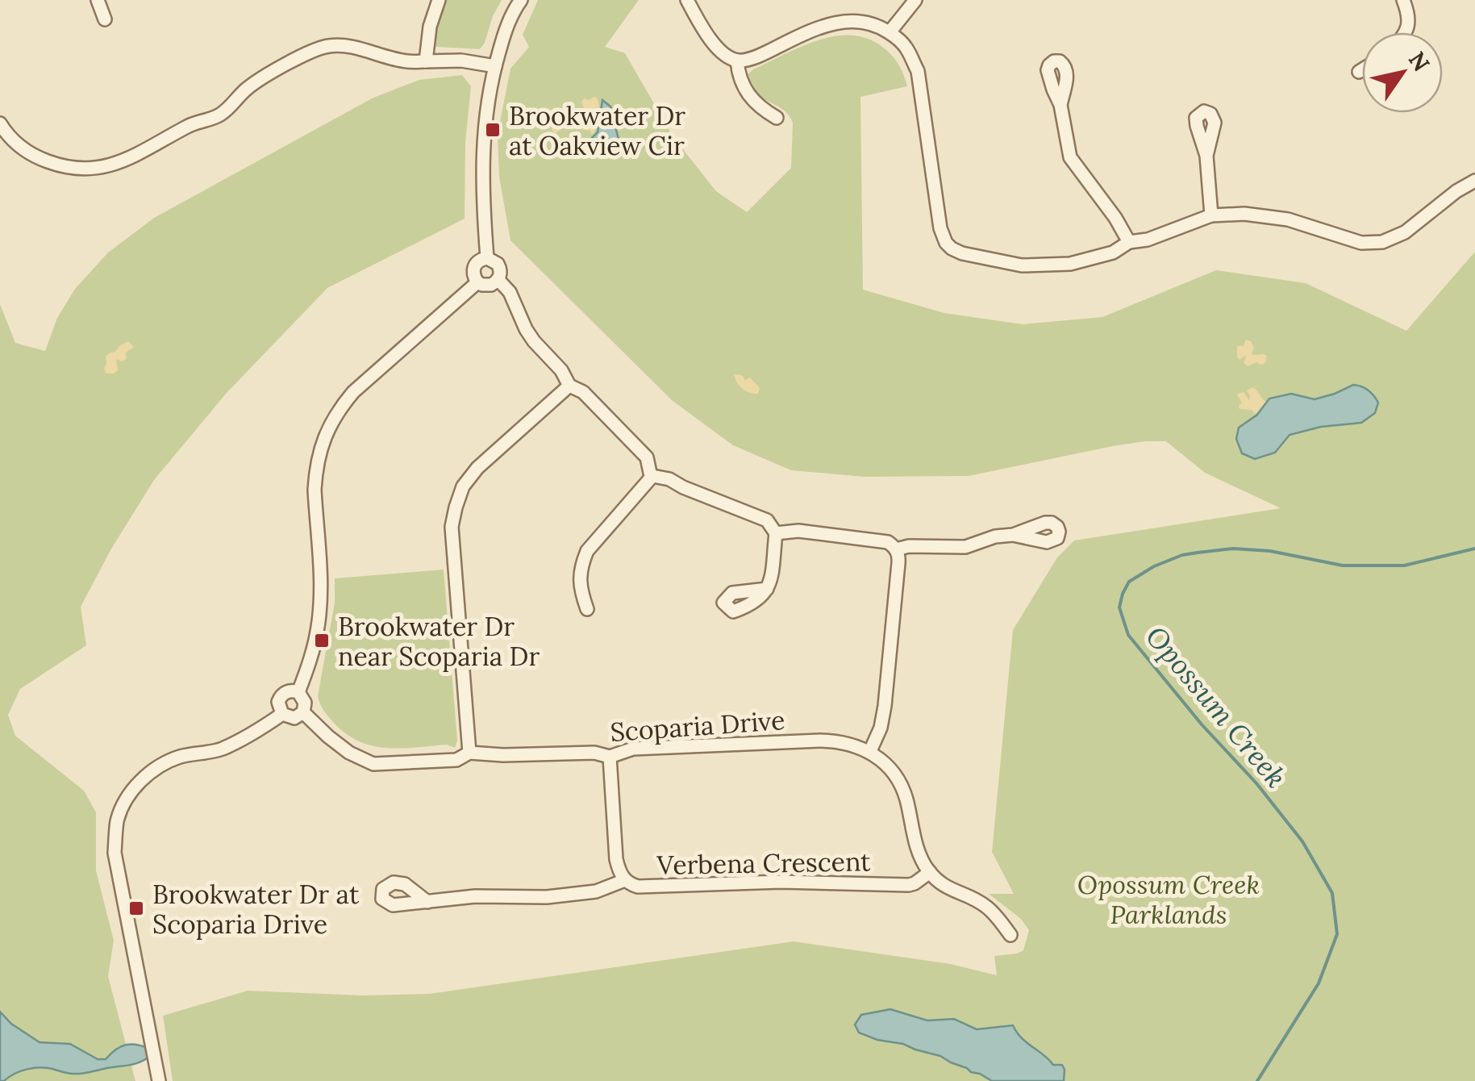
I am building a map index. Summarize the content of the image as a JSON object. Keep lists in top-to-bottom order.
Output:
{
  "streets": {
    "street": ["Scoparia Drive", "Verbena Crescent"]
  },
  "crossings": [
    ["Scoparia Drive", "Verbena Crescent"]
  ],
  "water": ["Opossum Creek"],
  "parks": ["Opossum Creek Parklands"],
  "places": {
    "transit": ["Brookwater Dr at Oakview Cir", "Brookwater Dr near Scoparia Dr", "Brookwater Dr at Scoparia Drive"]
  },
  "north": "top right"
}
